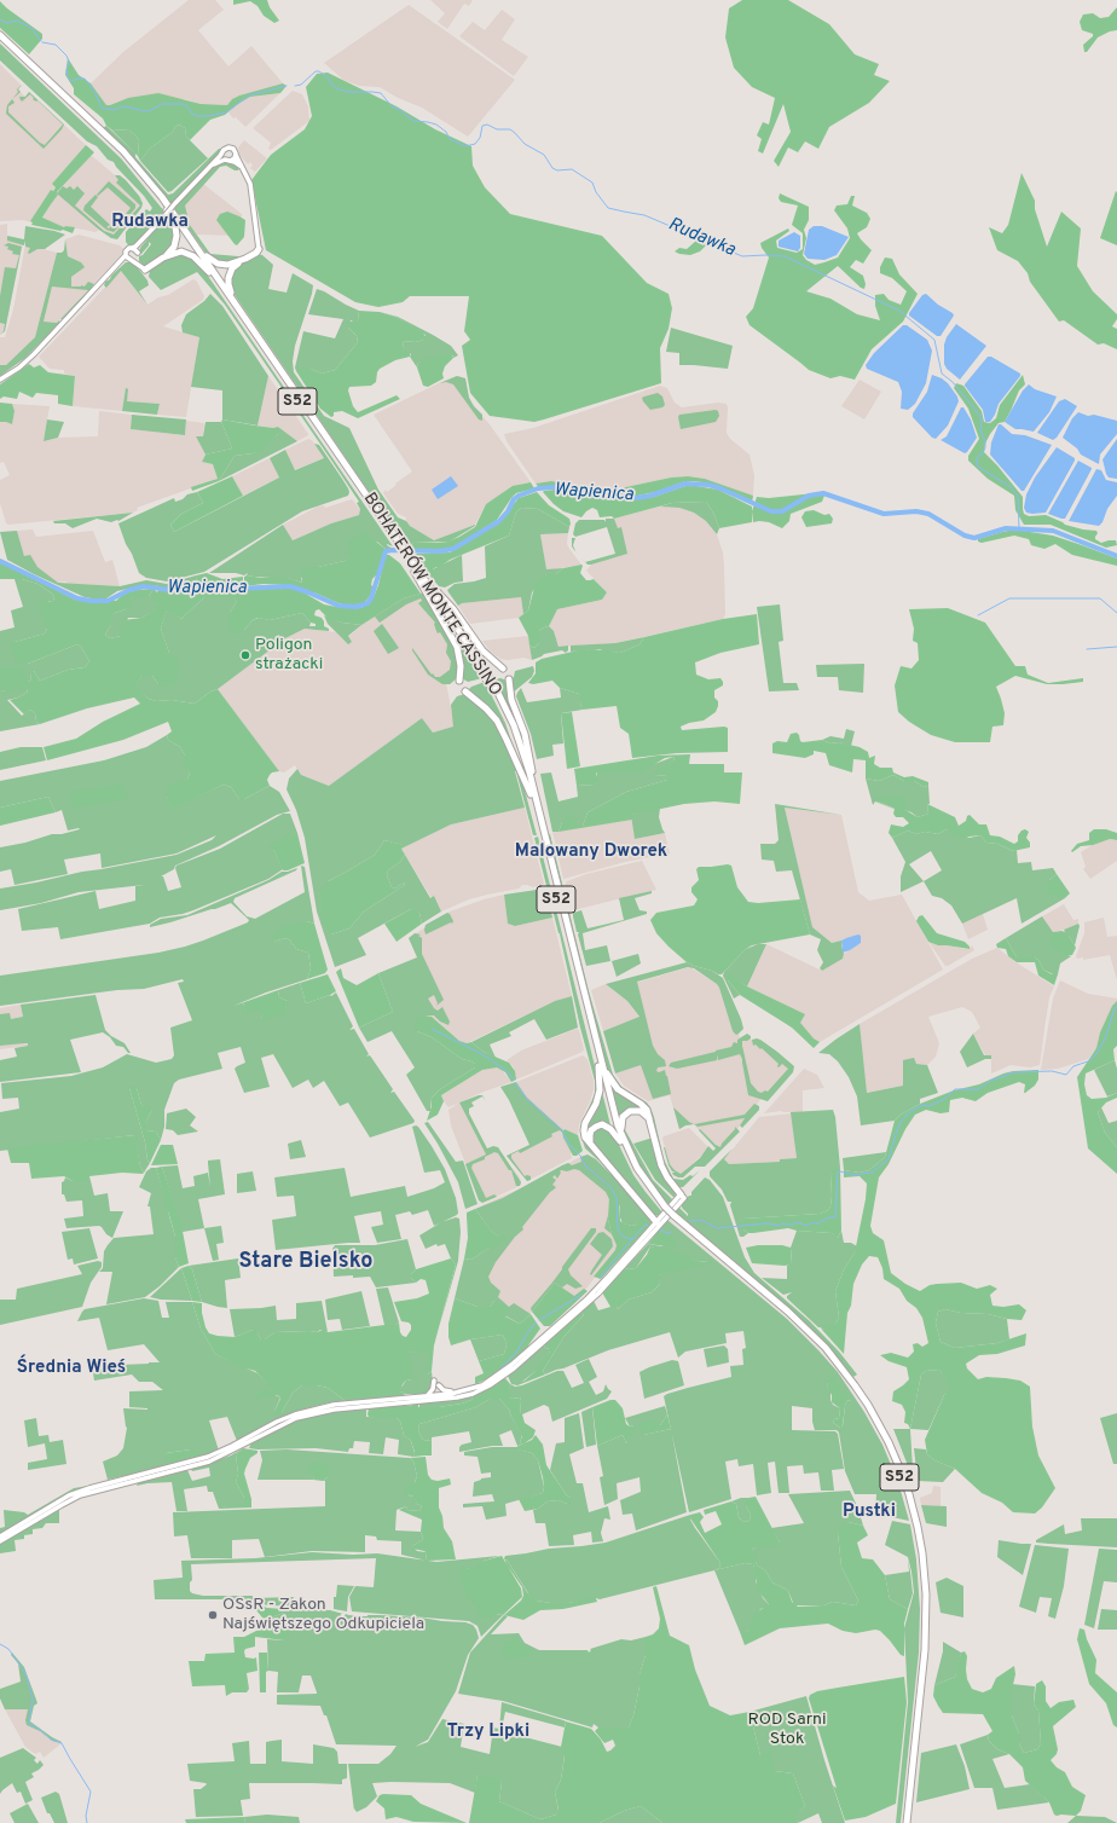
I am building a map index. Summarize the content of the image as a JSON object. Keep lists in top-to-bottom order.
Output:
{
  "streets": {
    "highway": ["S52", "BOHATERÓW MONTE CASSINO"]
  },
  "districts": [
    "Rudawka",
    "Malowany Dworek",
    "Stare Bielsko",
    "Średnia Wieś",
    "Pustki",
    "Trzy Lipki"
  ],
  "water": ["Rudawka", "Wapienica"],
  "parks": ["ROD Sarni Stok"],
  "places": ["Poligon strażacki", "OSsR - Zakon Najświętszego Odkupiciela"]
}
